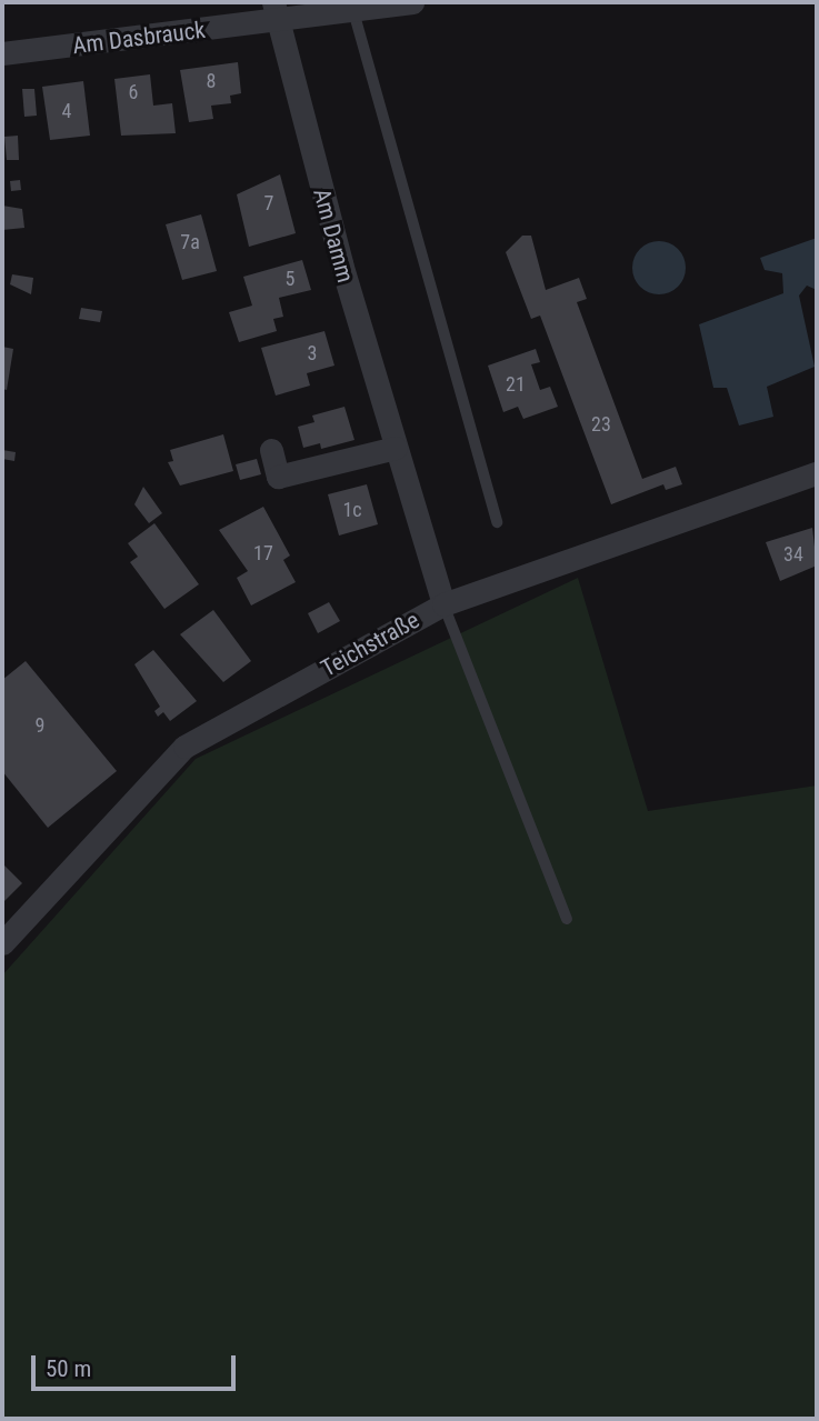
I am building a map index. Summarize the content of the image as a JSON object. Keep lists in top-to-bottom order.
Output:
{
  "streets": {
    "street": ["Am Dasbrauck", "Am Damm", "Teichstraße"]
  },
  "crossings": [
    ["Am Dasbrauck", "Am Damm"],
    ["Am Damm", "Teichstraße"]
  ],
  "house_numbers": [
    "8",
    "6",
    "4",
    "7",
    "7a",
    "5",
    "3",
    "21",
    "23",
    "1c",
    "17",
    "34",
    "9"
  ],
  "scale_bar": "50 m"
}
